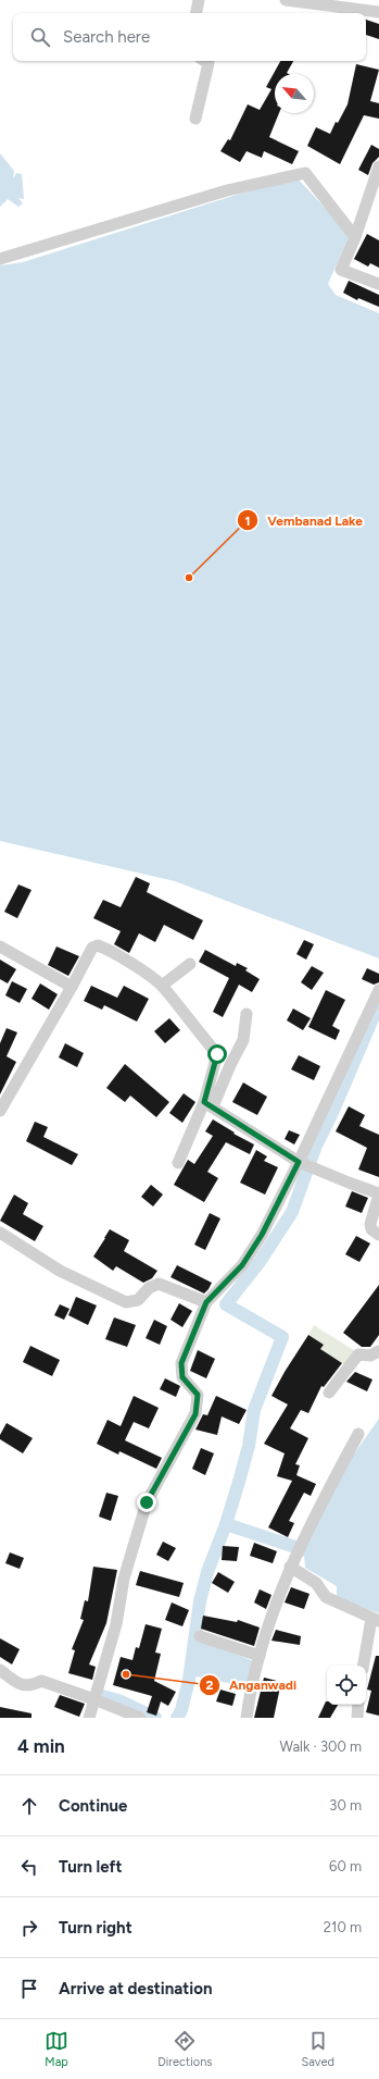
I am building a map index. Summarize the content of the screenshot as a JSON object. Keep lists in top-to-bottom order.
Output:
{
  "places": ["Vembanad Lake", "Anganwadi"],
  "north": "top left",
  "page": {
    "search": "Search here",
    "heading": ["4 min", "Walk · 300 m"],
    "list": [
      ["Continue", "30 m"],
      ["Turn left", "60 m"],
      ["Turn right", "210 m"],
      "Arrive at destination"
    ],
    "nav": ["Map", "Directions", "Saved"]
  }
}
